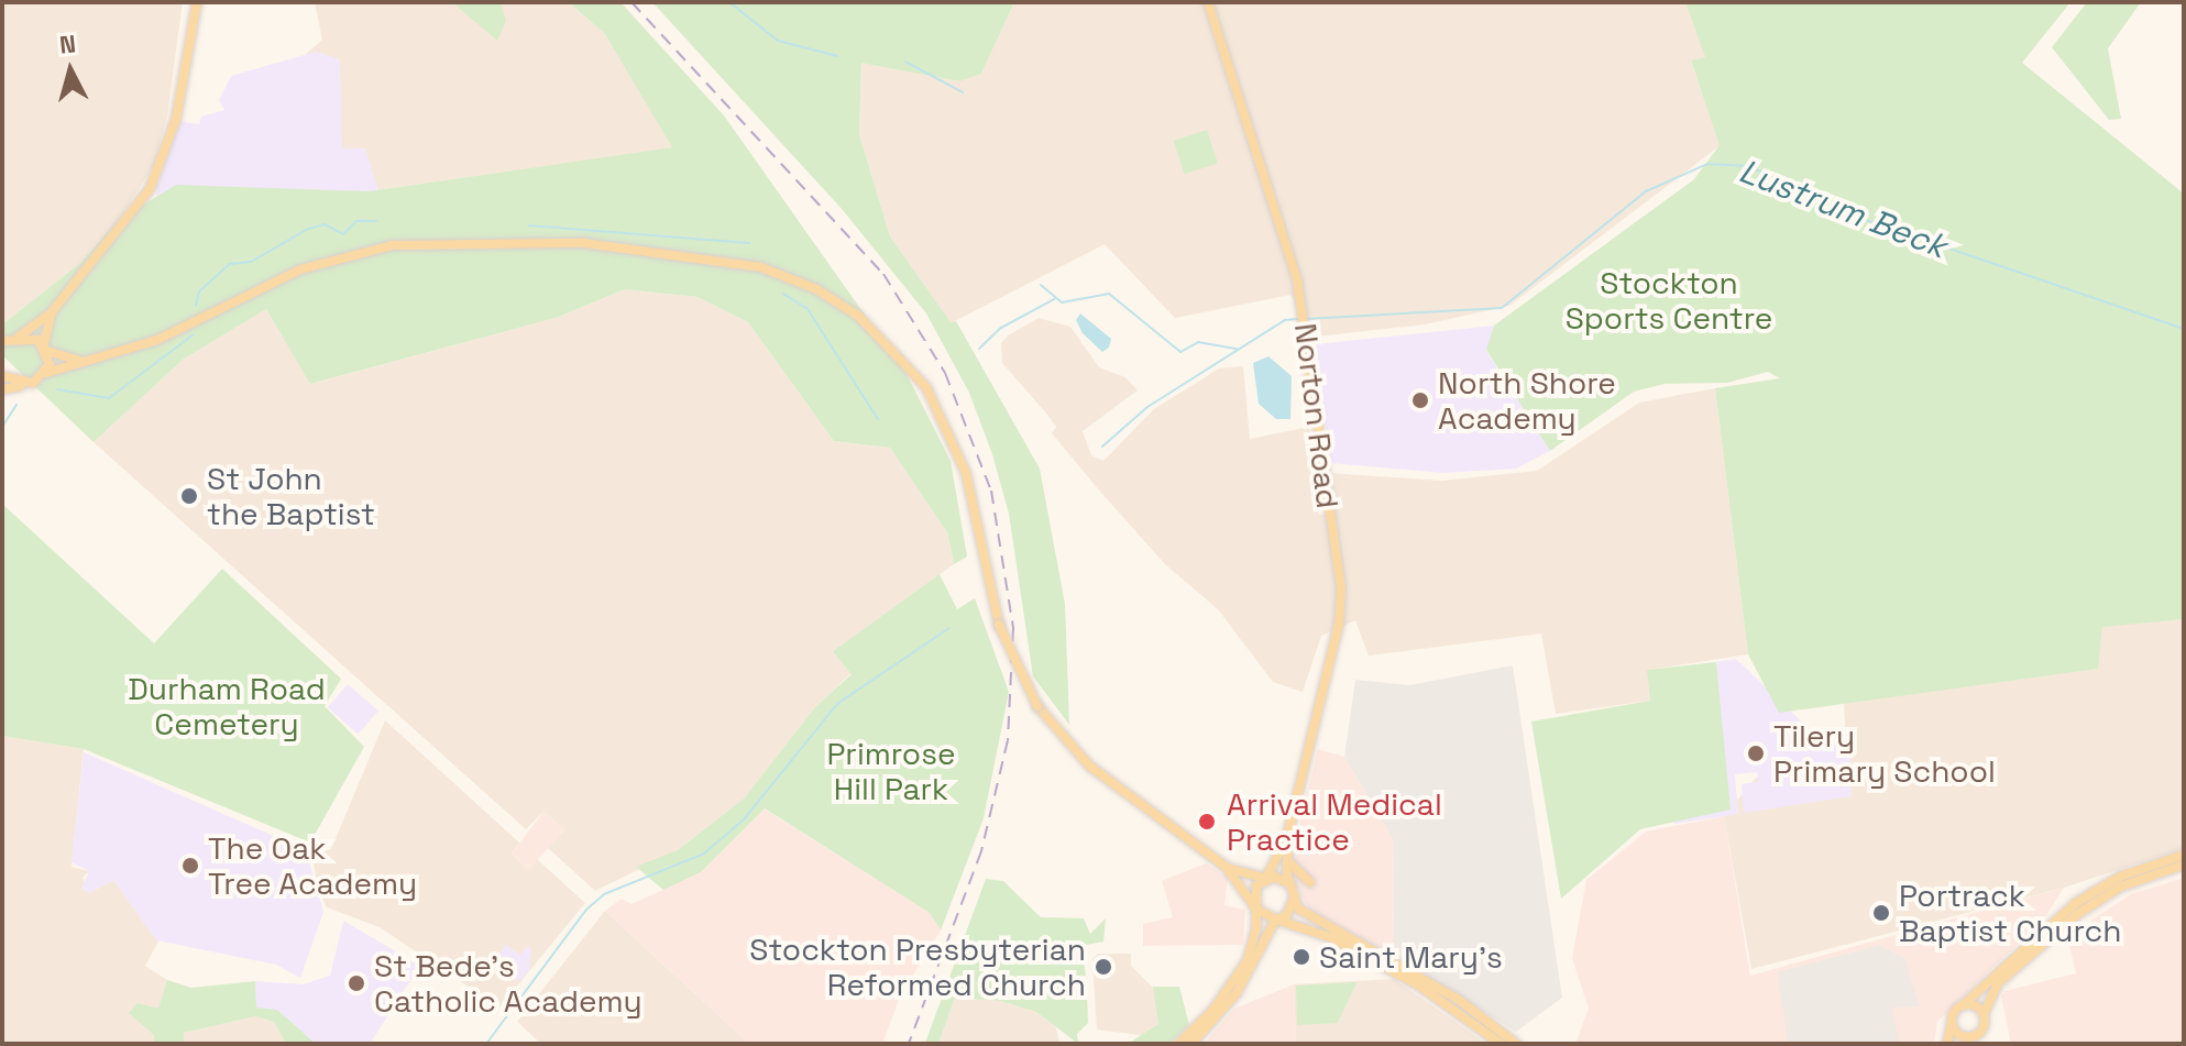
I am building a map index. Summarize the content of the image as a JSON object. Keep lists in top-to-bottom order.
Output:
{
  "streets": {
    "main road": ["Norton Road"]
  },
  "water": ["Lustrum Beck"],
  "parks": ["Stockton Sports Centre", "Durham Road Cemetery", "Primrose Hill Park"],
  "places": [
    "North Shore Academy",
    "St John the Baptist",
    "Tilery Primary School",
    "Arrival Medical Practice",
    "The Oak Tree Academy",
    "Portrack Baptist Church",
    "Saint Mary's",
    "Stockton Presbyterian Reformed Church",
    "St Bede's Catholic Academy"
  ],
  "north": "top"
}
